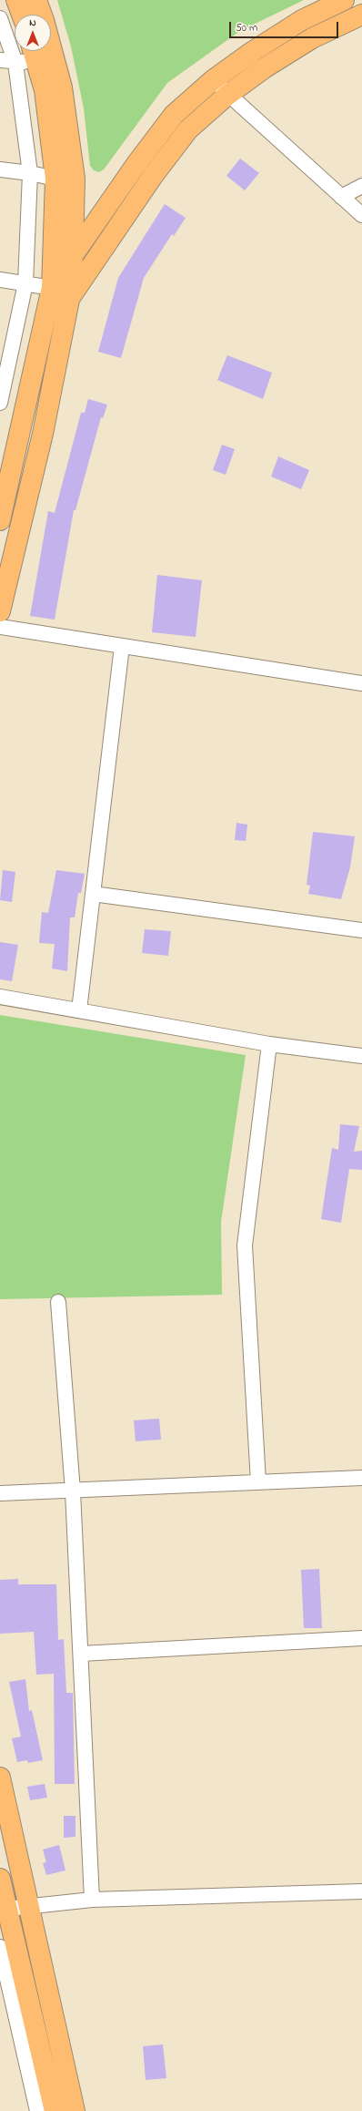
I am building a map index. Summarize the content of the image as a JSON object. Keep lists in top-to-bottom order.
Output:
{
  "scale_bar": "50 m",
  "north": "top"
}
